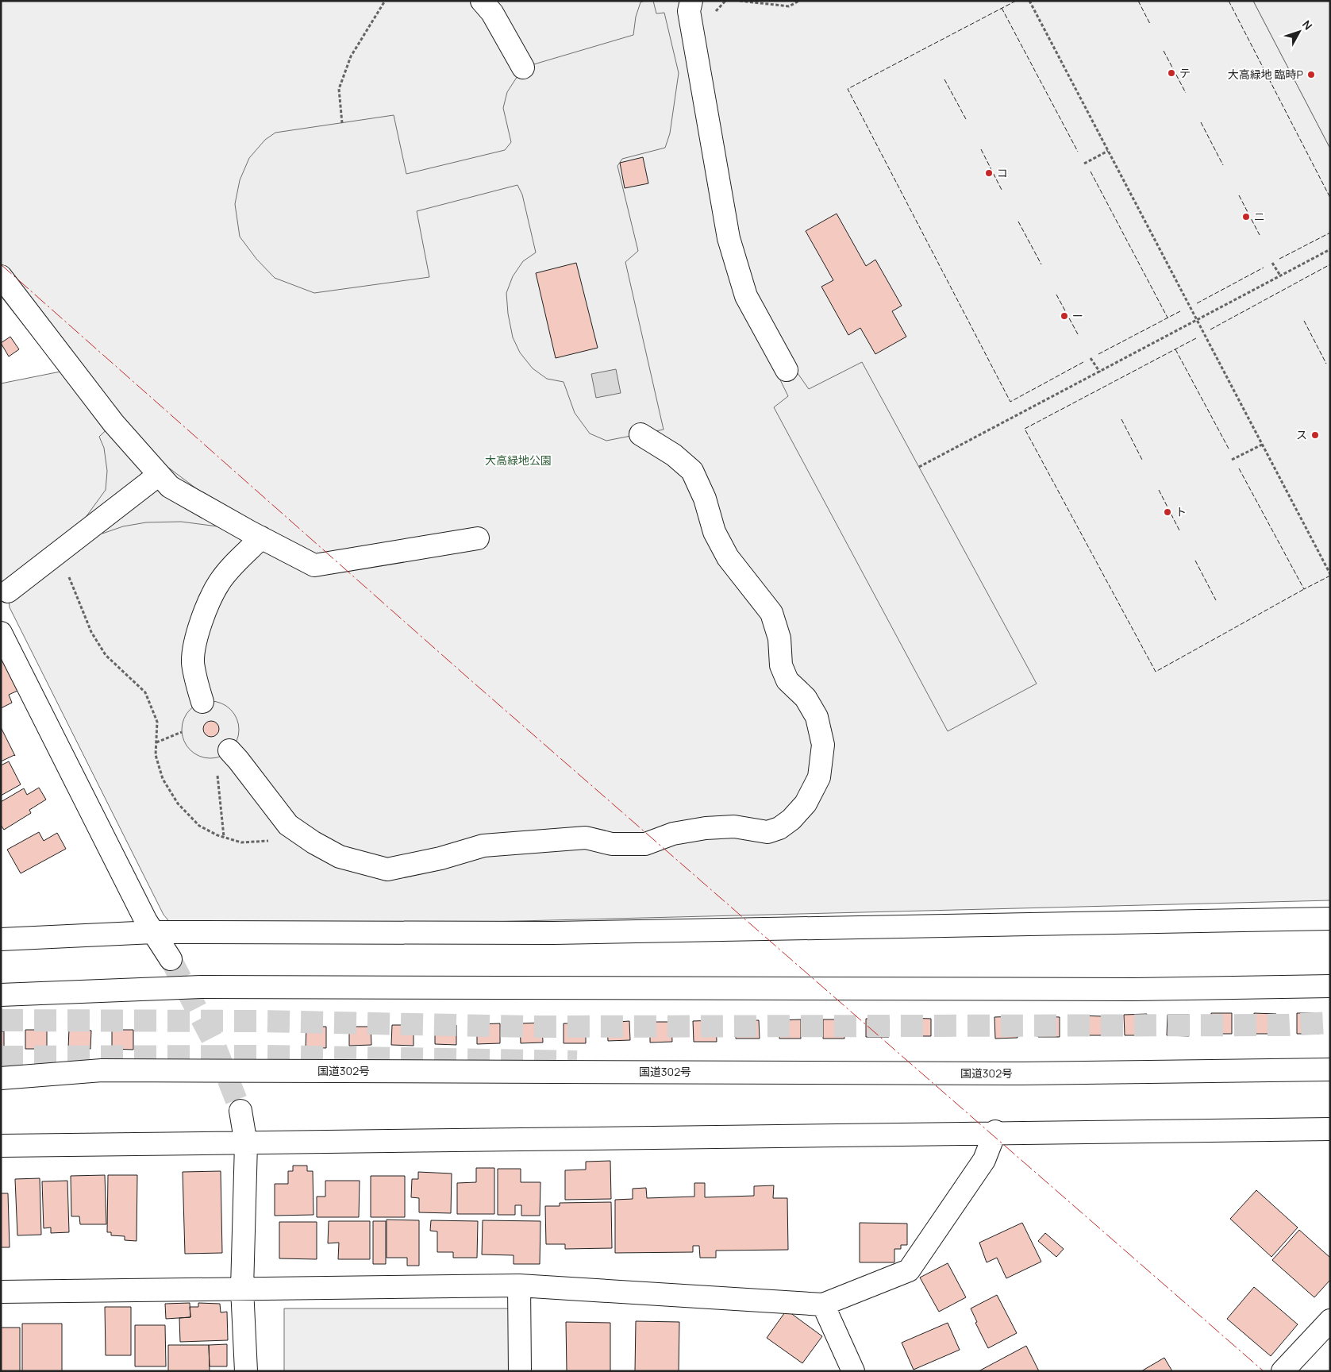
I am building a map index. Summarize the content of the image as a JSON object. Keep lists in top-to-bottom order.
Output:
{
  "streets": {
    "main road": ["国道302号"]
  },
  "parks": ["大高緑地公園"],
  "places": [
    "テ",
    "大高緑地 臨時P",
    "コ",
    "ニ",
    "ー",
    "ス",
    "ト"
  ],
  "north": "top right"
}
